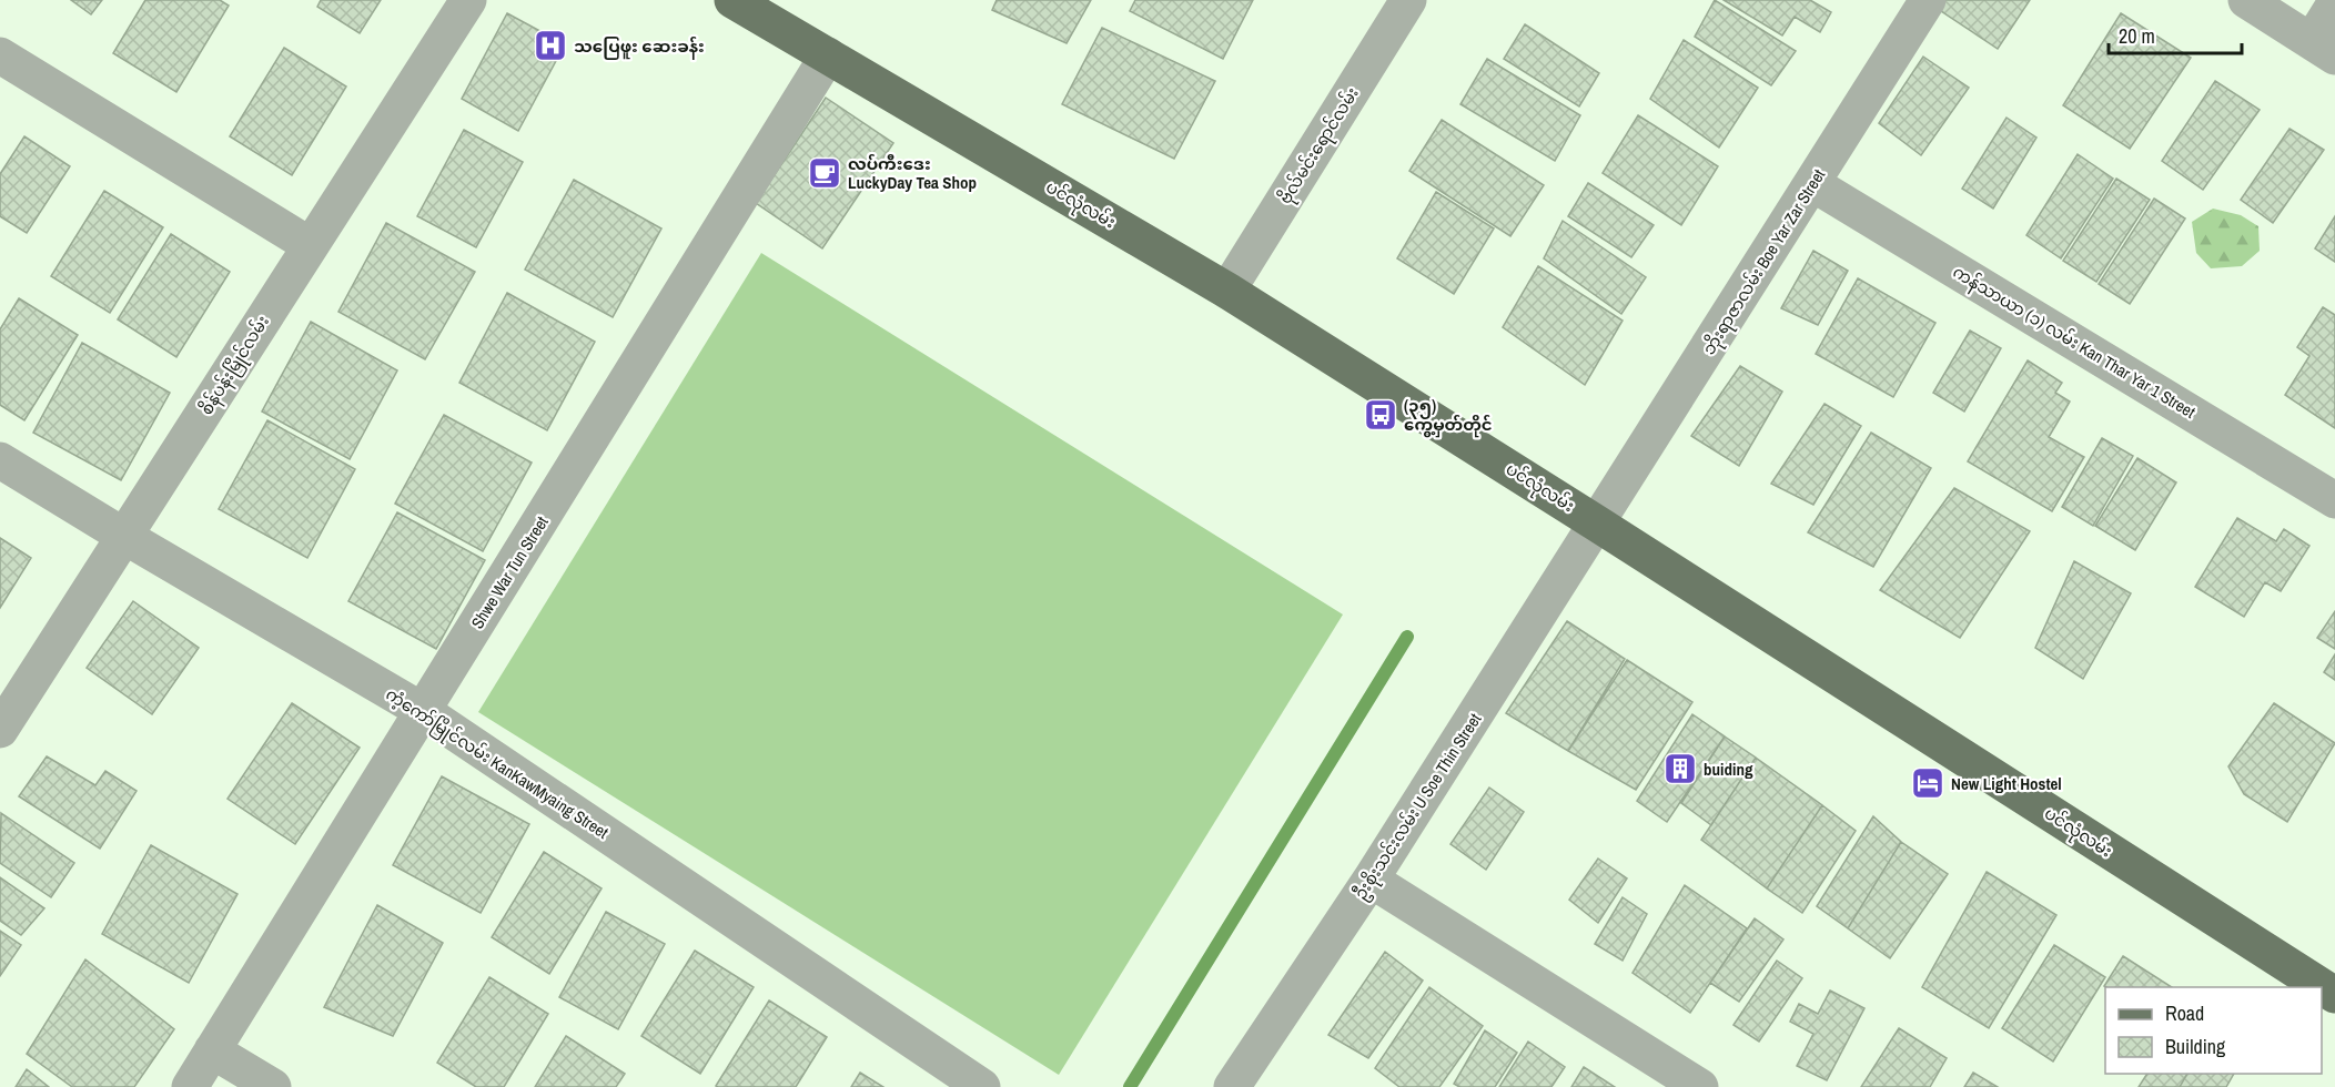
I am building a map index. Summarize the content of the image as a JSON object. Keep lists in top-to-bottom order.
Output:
{
  "streets": {
    "main road": ["ပင်လုံလမ်း"],
    "street": [
      "ဗိုလ်မင်းရောင်လမ်း",
      "ဘိုးရာဇာလမ်း Boe Yar Zar Street",
      "ကန်သာယာ (၁) လမ်း Kan Thar Yar 1 Street",
      "စိန်ပန်းမြိုင်လမ်း",
      "Shwe War Tun Street",
      "ကံ့ကော်မြိုင်လမ်း KanKawMyaing Street",
      "ဦးစိုးသင်းလမ်း U Soe Thin Street"
    ]
  },
  "crossings": [
    ["ဗိုလ်မင်းရောင်လမ်း", "ပင်လုံလမ်း"],
    ["ပင်လုံလမ်း", "ဘိုးရာဇာလမ်း Boe Yar Zar Street"],
    ["ပင်လုံလမ်း", "Shwe War Tun Street"],
    ["ပင်လုံလမ်း", "ဦးစိုးသင်းလမ်း U Soe Thin Street"],
    ["ဘိုးရာဇာလမ်း Boe Yar Zar Street", "ကန်သာယာ (၁) လမ်း Kan Thar Yar 1 Street"],
    ["ဘိုးရာဇာလမ်း Boe Yar Zar Street", "ဦးစိုးသင်းလမ်း U Soe Thin Street"],
    ["စိန်ပန်းမြိုင်လမ်း", "ကံ့ကော်မြိုင်လမ်း KanKawMyaing Street"],
    ["Shwe War Tun Street", "ကံ့ကော်မြိုင်လမ်း KanKawMyaing Street"]
  ],
  "places": {
    "hospital": ["သပြေဖူး ဆေးခန်း"],
    "cafe": ["လပ်ကီးဒေး LuckyDay Tea Shop"],
    "bus stop": ["(၃၅) ကွေ့မှတ်တိုင်"],
    "building": ["buiding"],
    "hotel": ["New Light Hostel"]
  },
  "legend": ["Road", "Building"],
  "scale_bar": "20 m"
}
